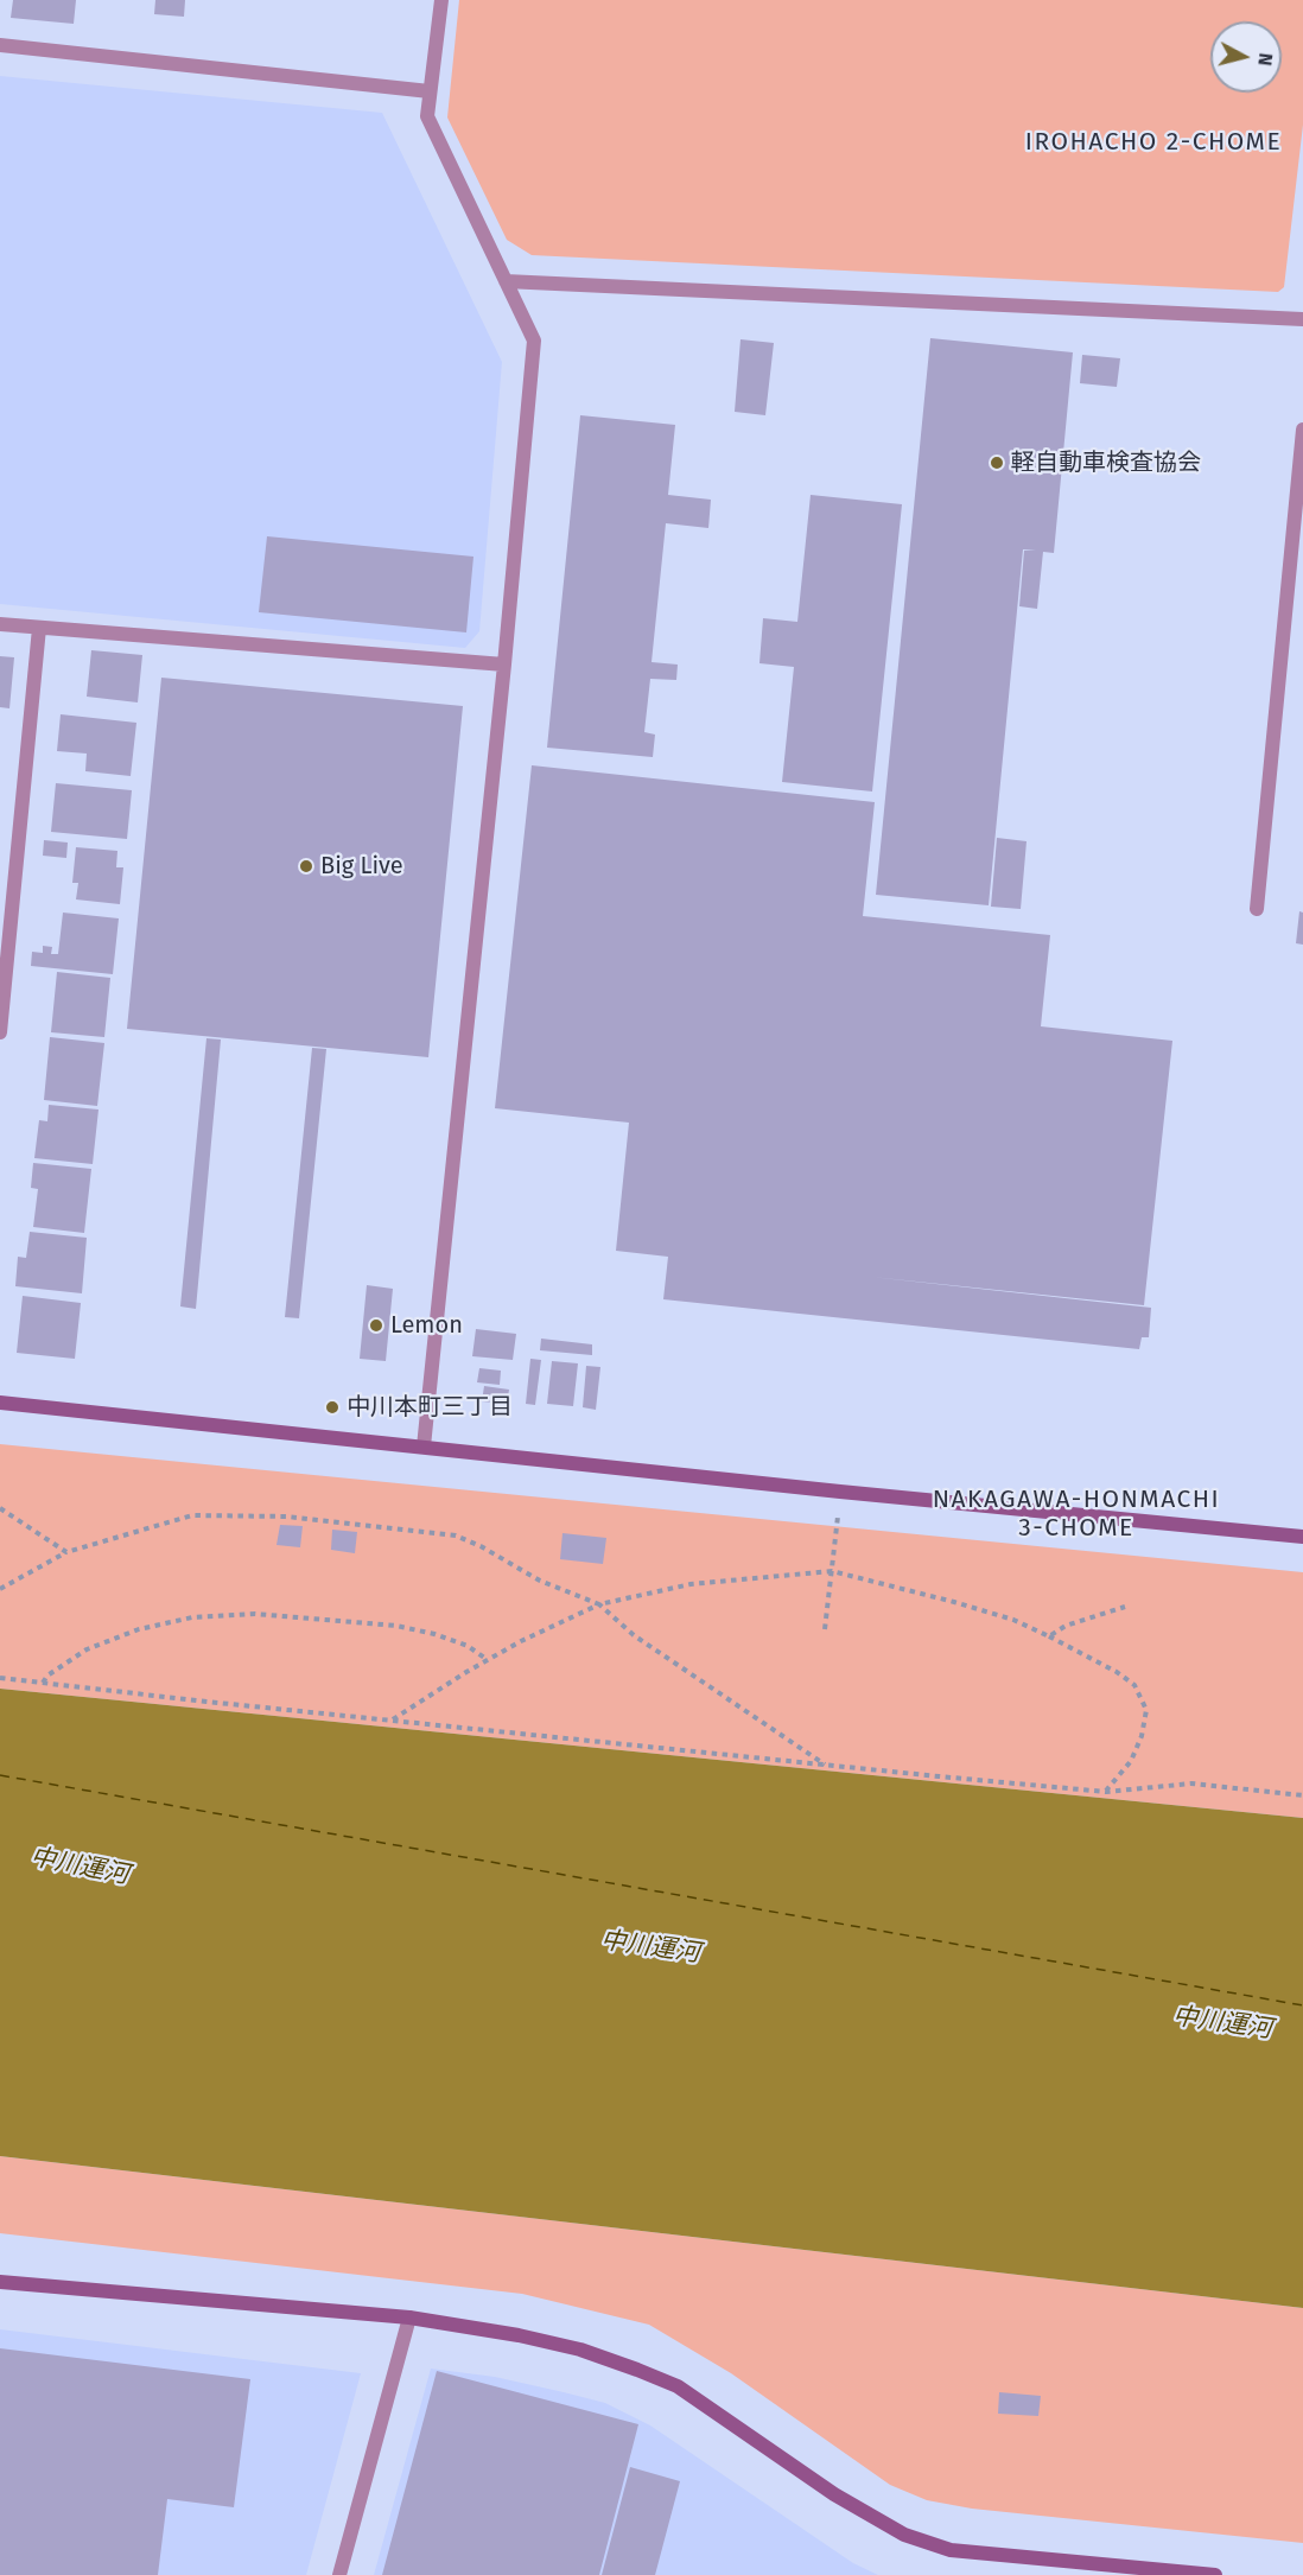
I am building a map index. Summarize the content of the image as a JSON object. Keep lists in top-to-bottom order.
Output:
{
  "districts": ["IROHACHO 2-CHOME", "NAKAGAWA-HONMACHI 3-CHOME"],
  "water": ["中川運河"],
  "places": [
    "軽自動車検査協会",
    "Big Live",
    "Lemon",
    "中川本町三丁目"
  ],
  "north": "right"
}
